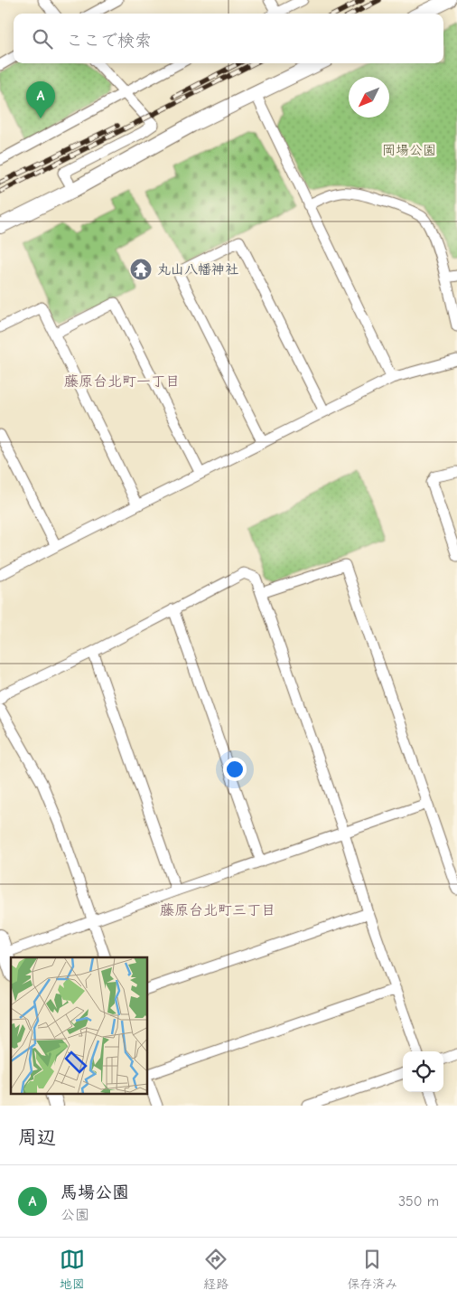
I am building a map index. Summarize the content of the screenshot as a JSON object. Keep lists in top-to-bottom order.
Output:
{
  "districts": ["藤原台北町一丁目", "藤原台北町三丁目"],
  "parks": ["岡場公園"],
  "places": {
    "temple": ["丸山八幡神社"]
  },
  "north": "bottom left",
  "page": {
    "search": "ここで検索",
    "pins": "A",
    "heading": "周辺",
    "list": [
      {
        "mark": "A",
        "name": "馬場公園",
        "note": "公園",
        "value": "350 m"
      }
    ],
    "nav": ["地図", "経路", "保存済み"]
  }
}
